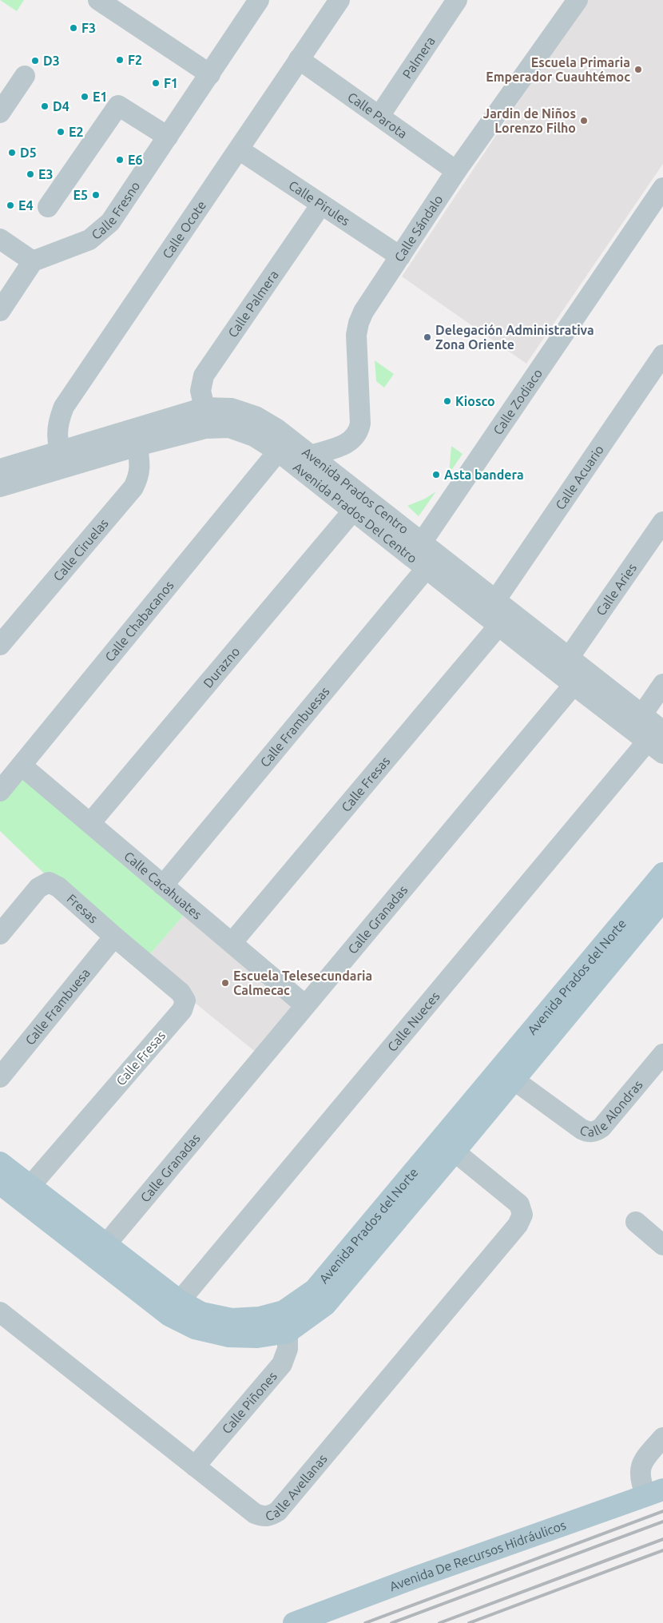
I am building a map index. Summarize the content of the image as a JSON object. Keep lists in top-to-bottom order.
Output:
{
  "streets": {
    "main road": ["Avenida Prados del Norte", "Avenida De Recursos Hidráulicos"],
    "street": [
      "Palmera",
      "Calle Parota",
      "Calle Pirules",
      "Calle Fresno",
      "Calle Sándalo",
      "Calle Ocote",
      "Calle Palmera",
      "Calle Zodiaco",
      "Calle Acuario",
      "Avenida Prados Centro",
      "Avenida Prados Del Centro",
      "Calle Ciruelas",
      "Calle Aries",
      "Calle Chabacanos",
      "Durazno",
      "Calle Frambuesas",
      "Calle Fresas",
      "Calle Cacahuates",
      "Fresas",
      "Calle Granadas",
      "Calle Frambuesa",
      "Calle Nueces",
      "Calle Alondras",
      "Calle Piñones",
      "Calle Avellanas"
    ]
  },
  "crossings": [
    ["Palmera", "Calle Parota"],
    ["Calle Parota", "Calle Sándalo"],
    ["Calle Parota", "Calle Ocote"],
    ["Calle Pirules", "Calle Sándalo"],
    ["Calle Pirules", "Calle Ocote"],
    ["Calle Pirules", "Calle Palmera"],
    ["Calle Sándalo", "Avenida Prados Centro"],
    ["Calle Ocote", "Avenida Prados Centro"],
    ["Calle Ocote", "Avenida Prados Del Centro"],
    ["Calle Palmera", "Avenida Prados Centro"],
    ["Calle Zodiaco", "Avenida Prados Centro"],
    ["Calle Zodiaco", "Avenida Prados Del Centro"],
    ["Calle Zodiaco", "Calle Frambuesas"],
    ["Calle Acuario", "Avenida Prados Centro"],
    ["Avenida Prados Centro", "Avenida Prados Del Centro"],
    ["Avenida Prados Centro", "Calle Aries"],
    ["Avenida Prados Centro", "Calle Frambuesas"],
    ["Avenida Prados Centro", "Calle Nueces"],
    ["Avenida Prados Del Centro", "Calle Ciruelas"],
    ["Avenida Prados Del Centro", "Calle Chabacanos"],
    ["Avenida Prados Del Centro", "Durazno"],
    ["Avenida Prados Del Centro", "Calle Frambuesas"],
    ["Avenida Prados Del Centro", "Calle Fresas"],
    ["Avenida Prados Del Centro", "Calle Granadas"],
    ["Avenida Prados Del Centro", "Calle Nueces"],
    ["Calle Chabacanos", "Calle Cacahuates"],
    ["Durazno", "Calle Cacahuates"],
    ["Calle Frambuesas", "Calle Cacahuates"],
    ["Calle Fresas", "Calle Cacahuates"],
    ["Calle Fresas", "Fresas"],
    ["Calle Fresas", "Avenida Prados del Norte"],
    ["Calle Fresas", "Calle Frambuesa"],
    ["Calle Cacahuates", "Calle Granadas"],
    ["Fresas", "Calle Frambuesa"],
    ["Calle Granadas", "Avenida Prados del Norte"],
    ["Avenida Prados del Norte", "Calle Nueces"],
    ["Avenida Prados del Norte", "Calle Alondras"],
    ["Avenida Prados del Norte", "Calle Piñones"],
    ["Avenida Prados del Norte", "Calle Avellanas"],
    ["Calle Piñones", "Calle Avellanas"]
  ],
  "places": [
    "F3",
    "F2",
    "D3",
    "Escuela Primaria Emperador Cuauhtémoc",
    "F1",
    "E1",
    "D4",
    "Jardin de Niños Lorenzo Filho",
    "E2",
    "D5",
    "E6",
    "E3",
    "E5",
    "E4",
    "Delegación Administrativa Zona Oriente",
    "Kiosco",
    "Asta bandera",
    "Escuela Telesecundaria Calmecac"
  ]
}
